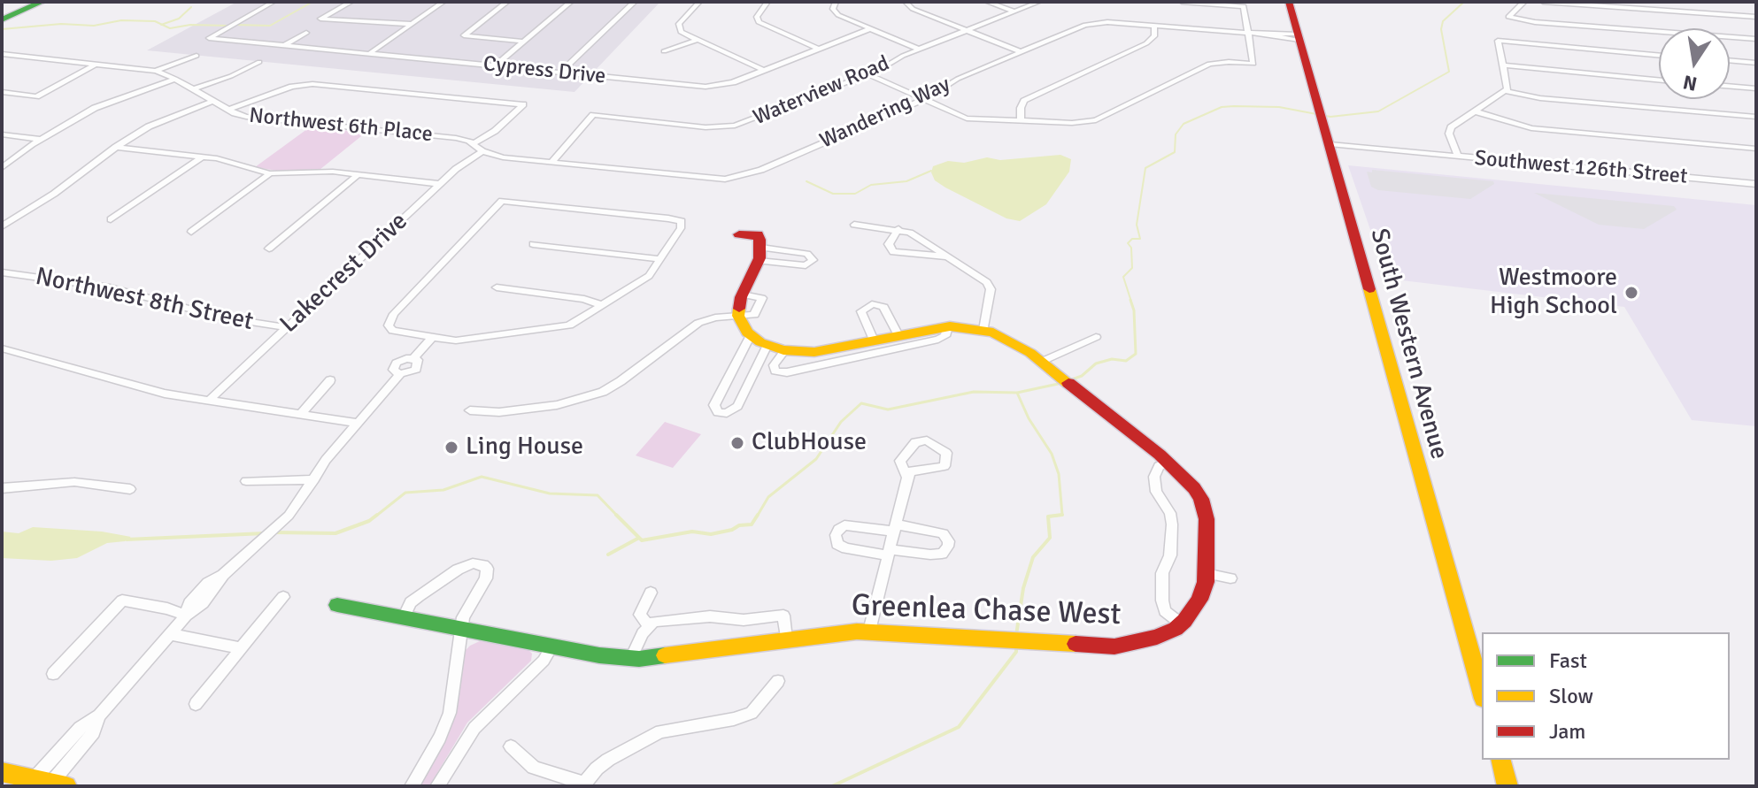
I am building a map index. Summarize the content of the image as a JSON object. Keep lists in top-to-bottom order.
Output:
{
  "streets": {
    "street": [
      "Cypress Drive",
      "Waterview Road",
      "Wandering Way",
      "Northwest 6th Place",
      "Southwest 126th Street",
      "Lakecrest Drive",
      "Northwest 8th Street",
      "South Western Avenue",
      "Greenlea Chase West"
    ]
  },
  "crossings": [
    ["Waterview Road", "Wandering Way"],
    ["Wandering Way", "Lakecrest Drive"],
    ["Wandering Way", "South Western Avenue"],
    ["Southwest 126th Street", "South Western Avenue"],
    ["Lakecrest Drive", "Northwest 8th Street"]
  ],
  "places": ["Westmoore High School", "ClubHouse", "Ling House"],
  "legend": ["Fast", "Slow", "Jam"],
  "north": "bottom"
}
